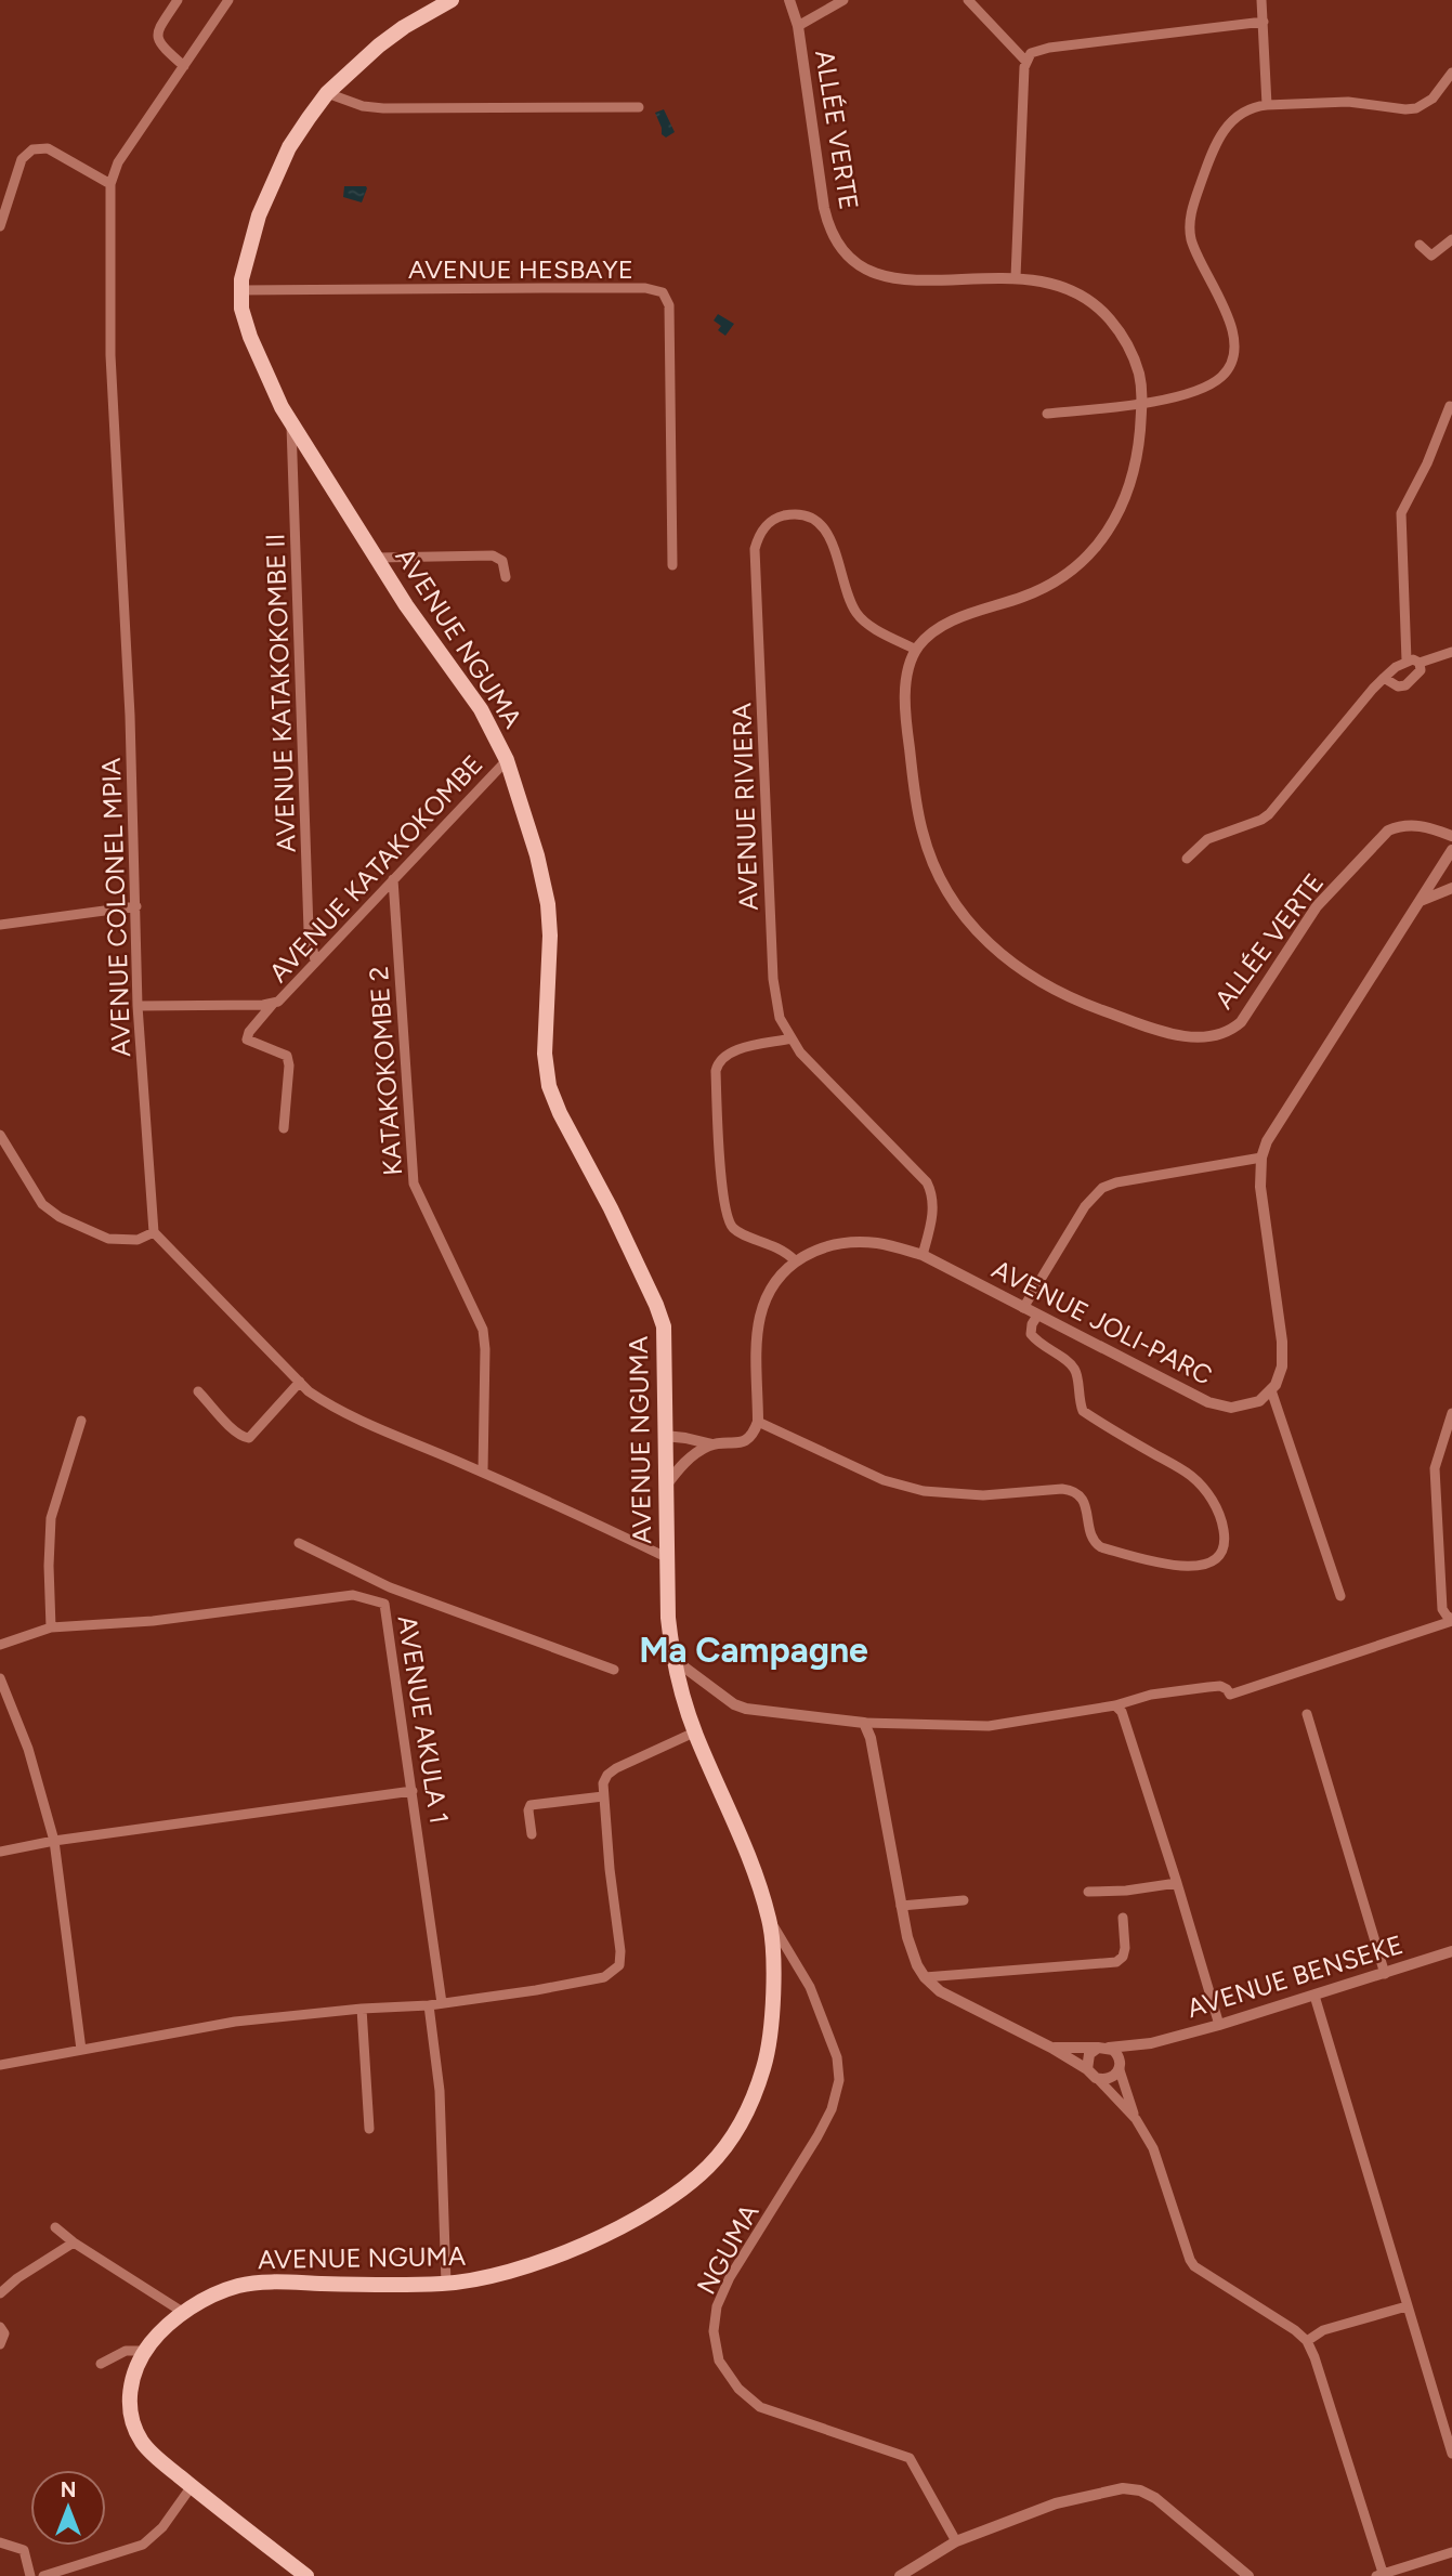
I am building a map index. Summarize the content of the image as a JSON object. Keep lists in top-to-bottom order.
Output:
{
  "streets": {
    "main road": ["AVENUE NGUMA"],
    "street": [
      "ALLÉE VERTE",
      "AVENUE HESBAYE",
      "AVENUE KATAKOKOMBE II",
      "AVENUE RIVIERA",
      "AVENUE KATAKOKOMBE",
      "AVENUE COLONEL MPIA",
      "KATAKOKOMBE 2",
      "AVENUE JOLI-PARC",
      "AVENUE AKULA 1",
      "AVENUE BENSEKE",
      "NGUMA"
    ]
  },
  "crossings": [
    ["ALLÉE VERTE", "AVENUE RIVIERA"],
    ["AVENUE HESBAYE", "AVENUE NGUMA"],
    ["AVENUE NGUMA", "AVENUE KATAKOKOMBE II"],
    ["AVENUE NGUMA", "AVENUE KATAKOKOMBE"],
    ["AVENUE NGUMA", "NGUMA"],
    ["AVENUE KATAKOKOMBE II", "AVENUE KATAKOKOMBE"],
    ["AVENUE RIVIERA", "AVENUE JOLI-PARC"],
    ["AVENUE KATAKOKOMBE", "AVENUE COLONEL MPIA"],
    ["AVENUE KATAKOKOMBE", "KATAKOKOMBE 2"]
  ],
  "districts": ["Ma Campagne"],
  "north": "top"
}
